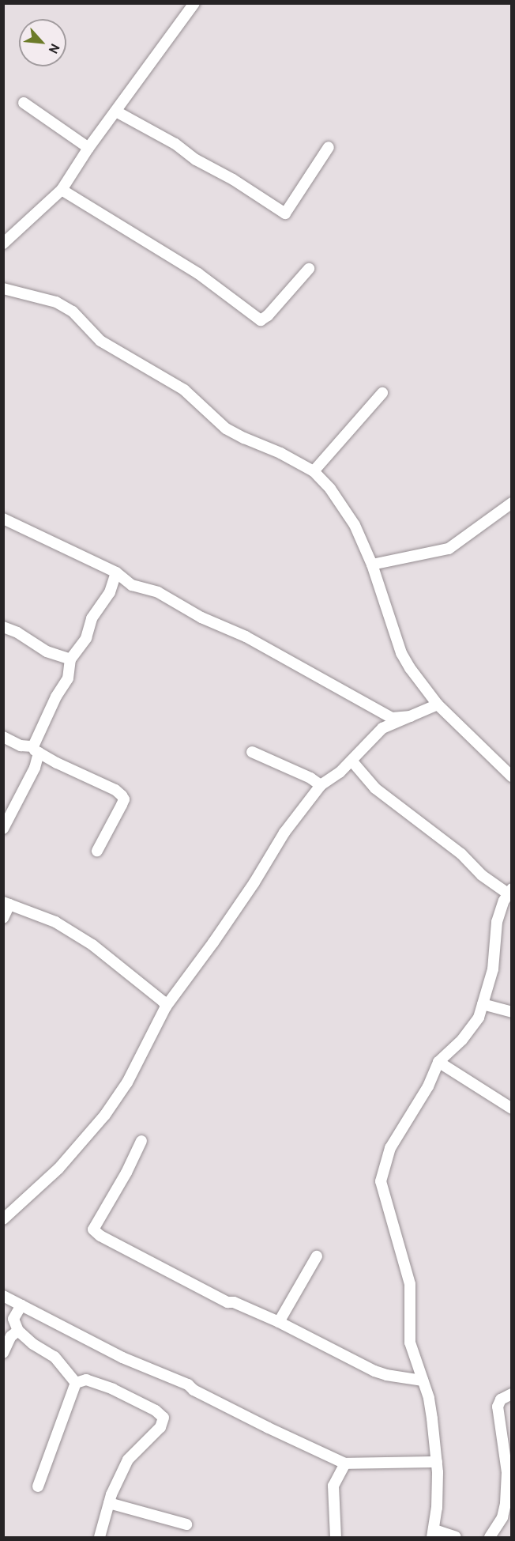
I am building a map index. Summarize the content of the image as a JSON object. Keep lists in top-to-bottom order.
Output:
{
  "north": "bottom right"
}
